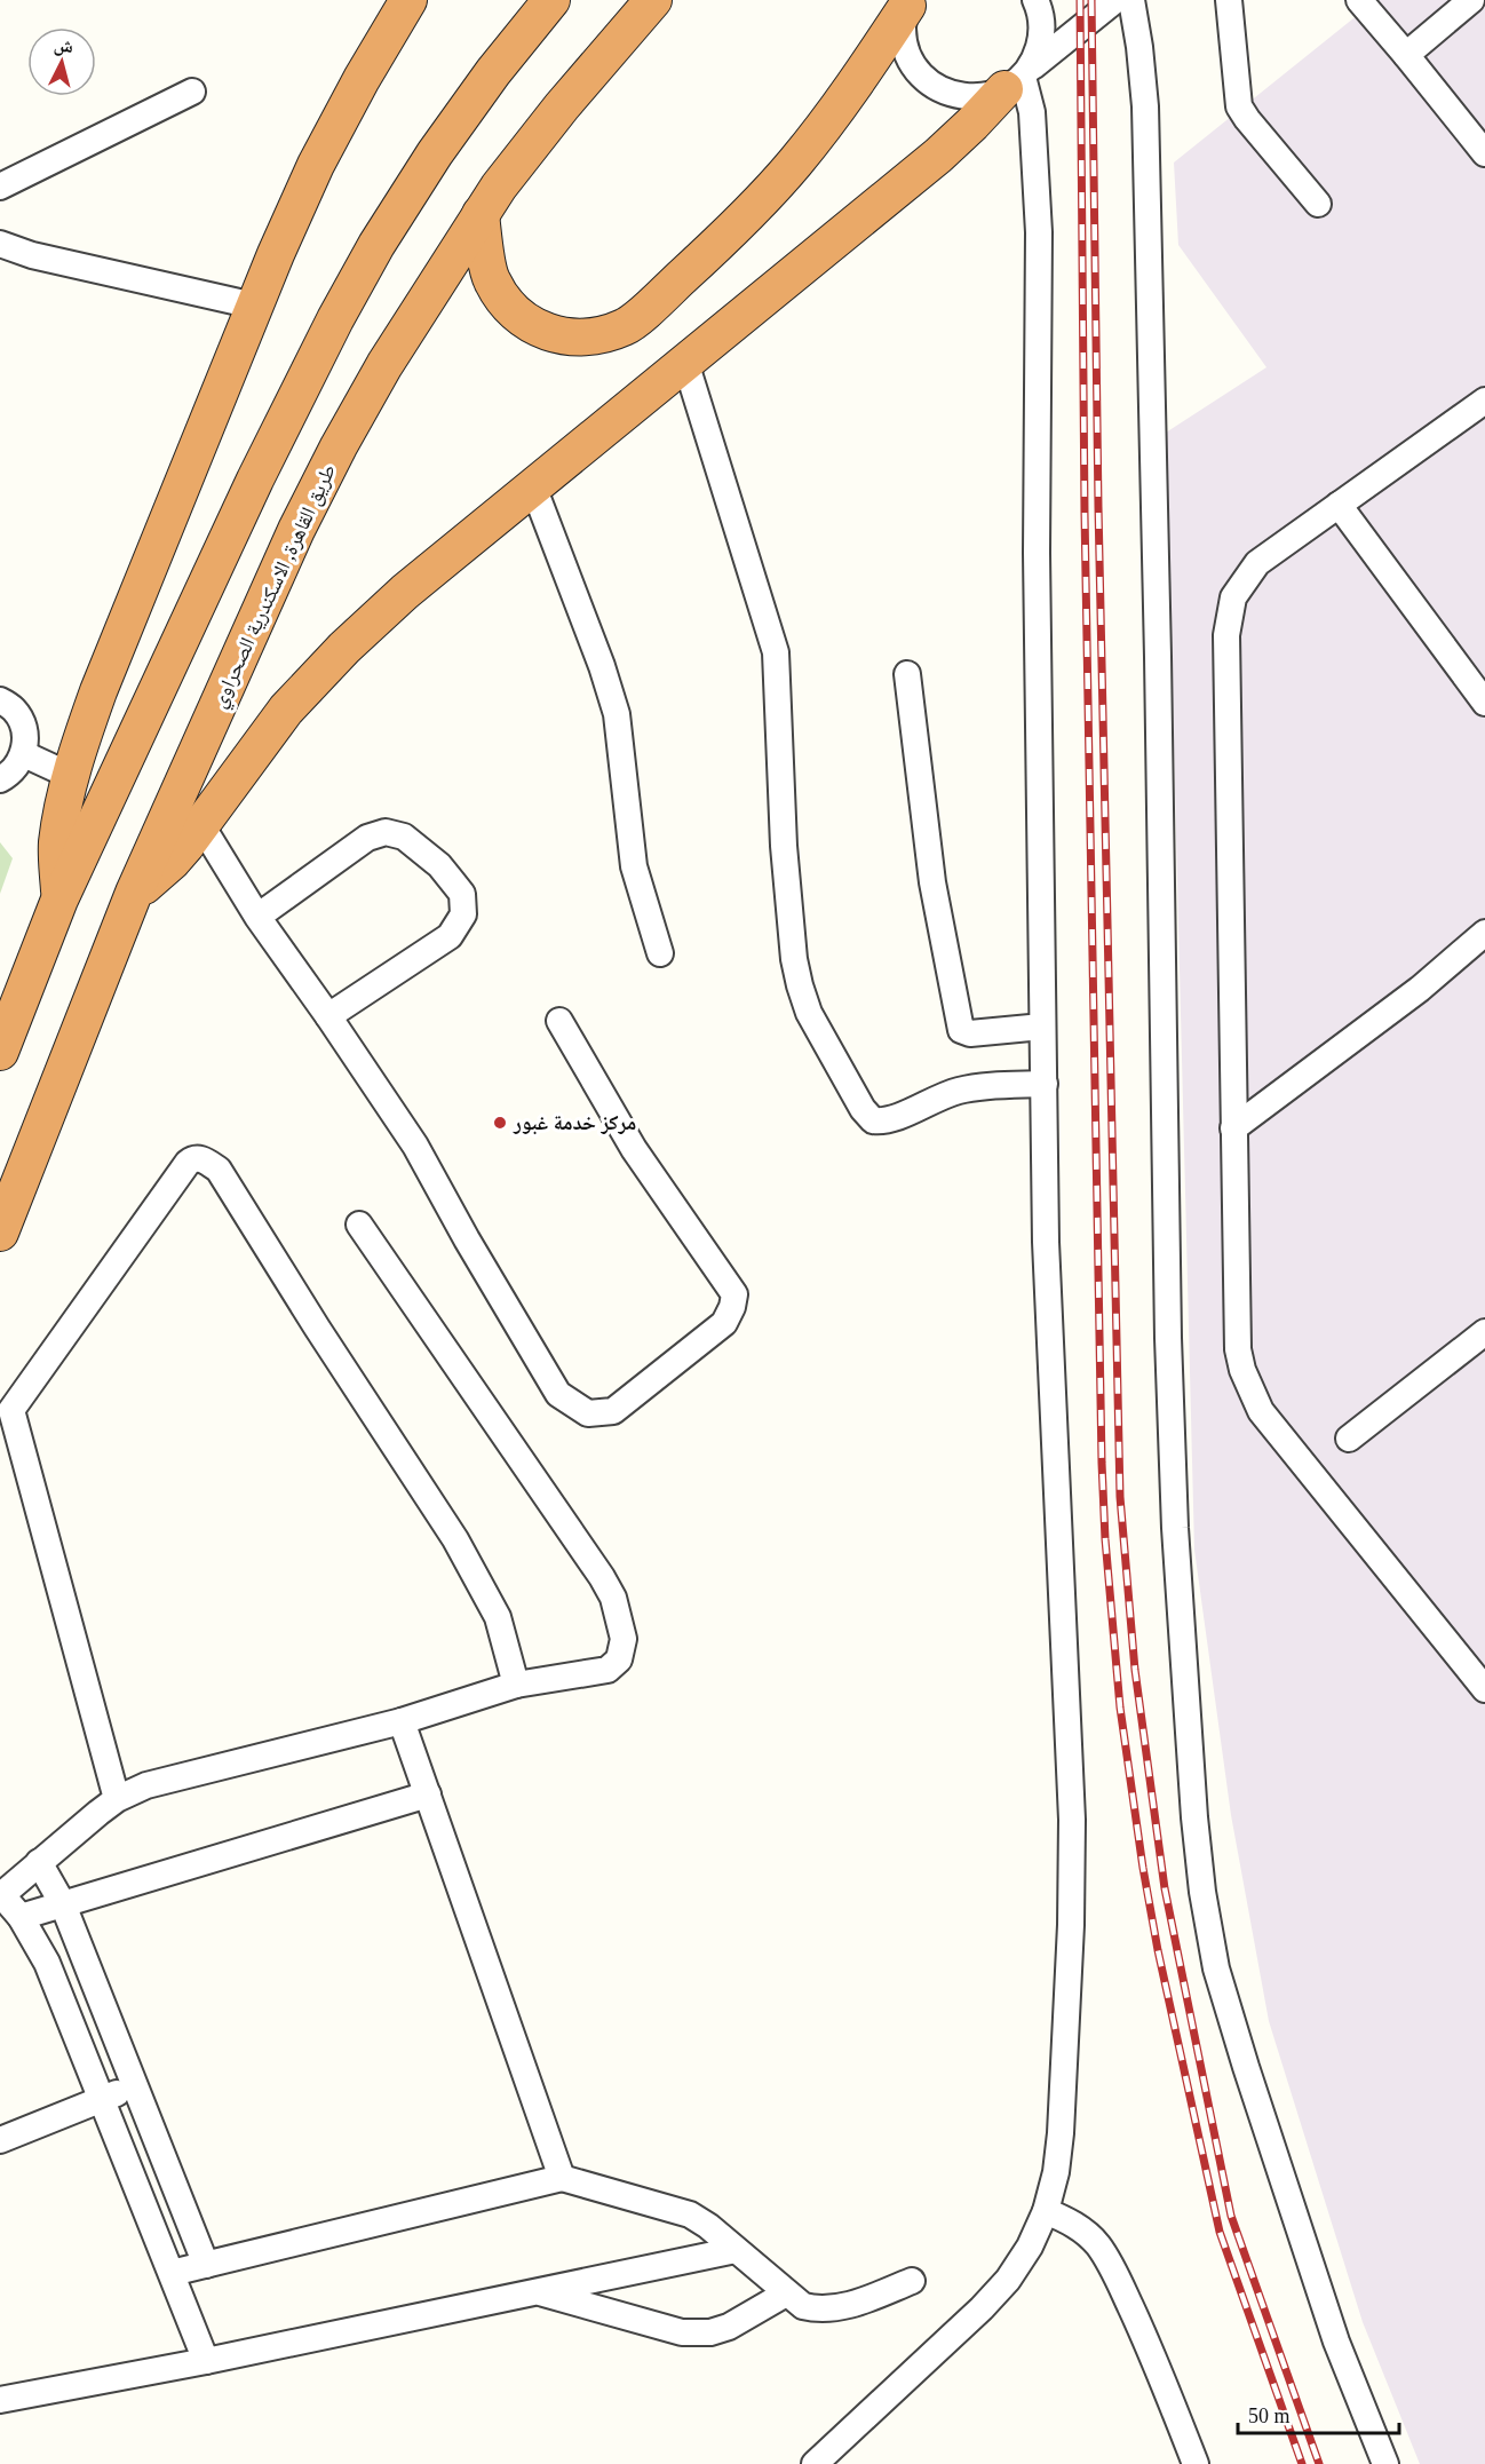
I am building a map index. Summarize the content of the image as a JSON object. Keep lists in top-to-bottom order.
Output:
{
  "streets": {
    "highway": ["طريق القاهرة, الاسكندرية الصحراوي"]
  },
  "places": ["مركز خدمة غبور"],
  "scale_bar": "50 m",
  "north": "top"
}
